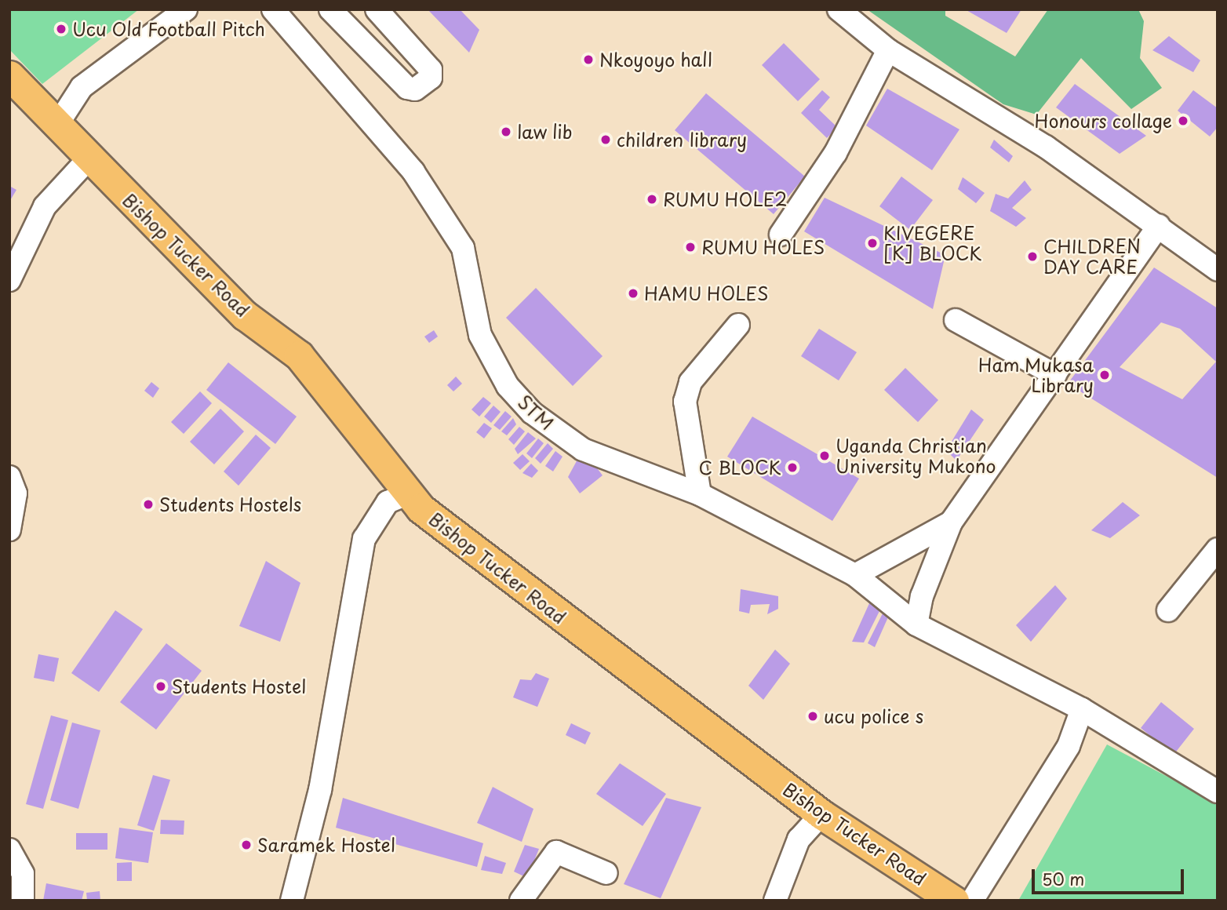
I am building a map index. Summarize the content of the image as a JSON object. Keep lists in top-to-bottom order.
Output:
{
  "streets": {
    "main road": ["Bishop Tucker Road"],
    "street": ["STM"]
  },
  "places": [
    "Ucu Old Football Pitch",
    "Nkoyoyo hall",
    "Honours collage",
    "law lib",
    "children library",
    "RUMU HOLE2",
    "KIVEGERE [K] BLOCK",
    "RUMU HOLES",
    "CHILDREN DAY CARE",
    "HAMU HOLES",
    "Ham Mukasa Library",
    "Uganda Christian University Mukono",
    "C BLOCK",
    "Students Hostels",
    "Students Hostel",
    "ucu police s",
    "Saramek Hostel"
  ],
  "scale_bar": "50 m"
}
